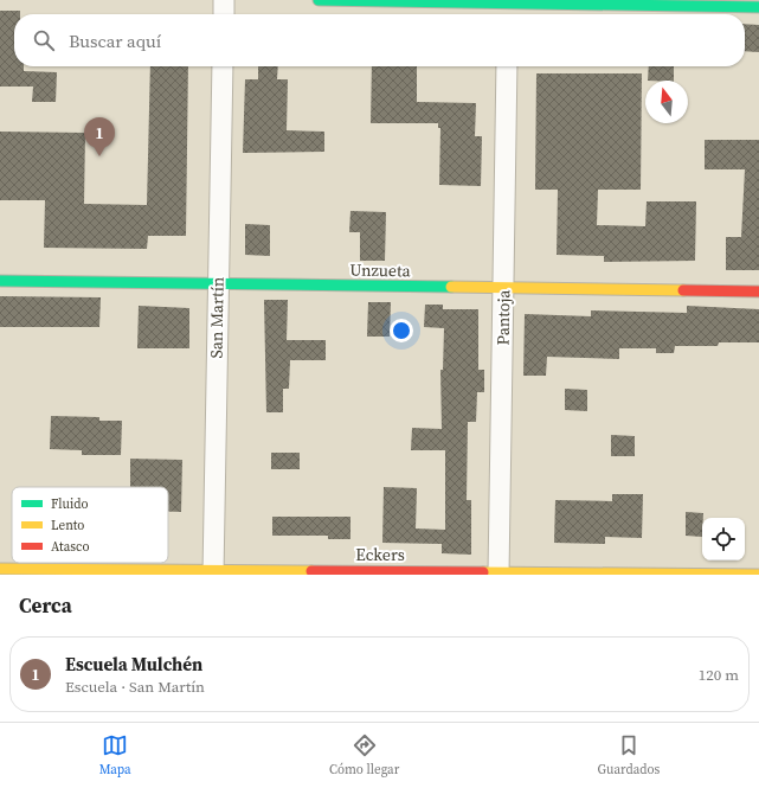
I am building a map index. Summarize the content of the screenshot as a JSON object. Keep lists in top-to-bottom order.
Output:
{
  "streets": {
    "street": [
      "Unzueta",
      "San Martín",
      "Pantoja",
      "Eckers"
    ]
  },
  "crossings": [
    ["Unzueta", "San Martín"],
    ["Unzueta", "Pantoja"],
    ["San Martín", "Eckers"],
    ["Pantoja", "Eckers"]
  ],
  "legend": ["Fluido", "Lento", "Atasco"],
  "north": "top",
  "page": {
    "search": "Buscar aquí",
    "pins": "1",
    "heading": "Cerca",
    "list": [
      {
        "mark": "1",
        "name": "Escuela Mulchén",
        "note": "Escuela · San Martín",
        "value": "120 m"
      }
    ],
    "nav": ["Mapa", "Cómo llegar", "Guardados"]
  }
}
